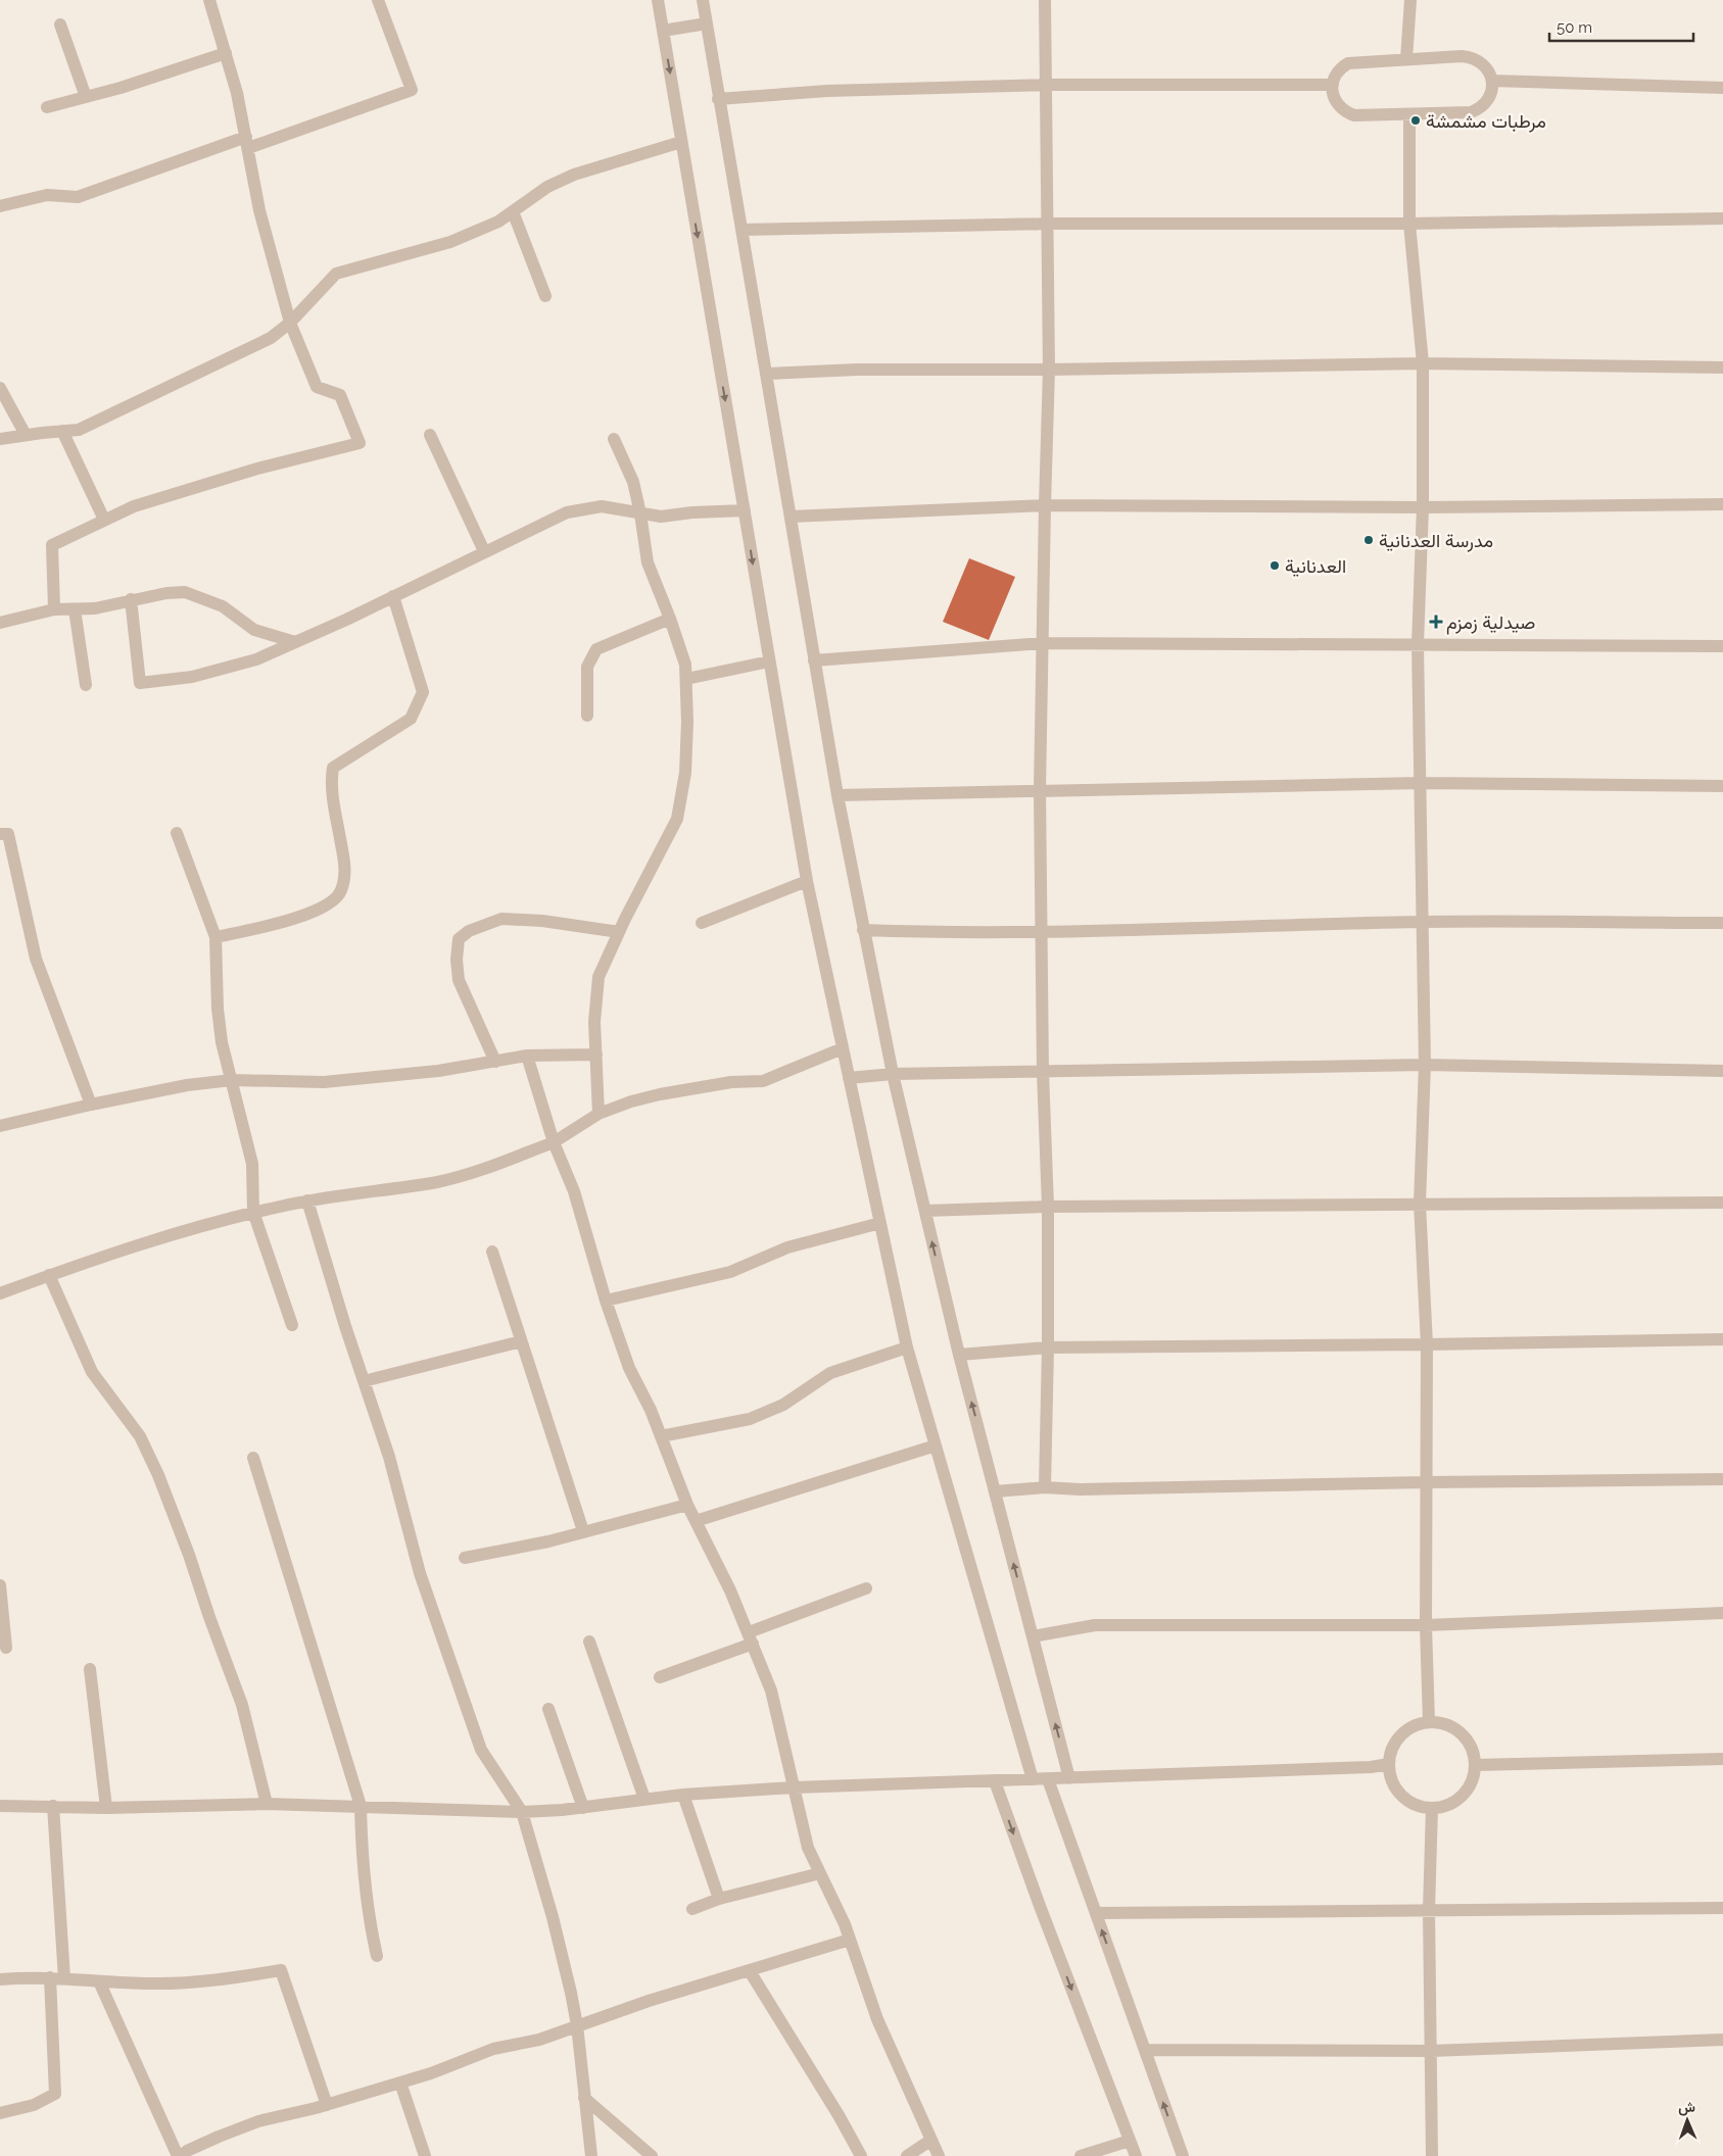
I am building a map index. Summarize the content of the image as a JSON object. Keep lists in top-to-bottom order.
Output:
{
  "places": {
    "other": ["مرطبات مشمشة", "مدرسة العدنانية", "العدنانية"],
    "health": ["صيدلية زمزم"]
  },
  "scale_bar": "50 m",
  "north": "top"
}
